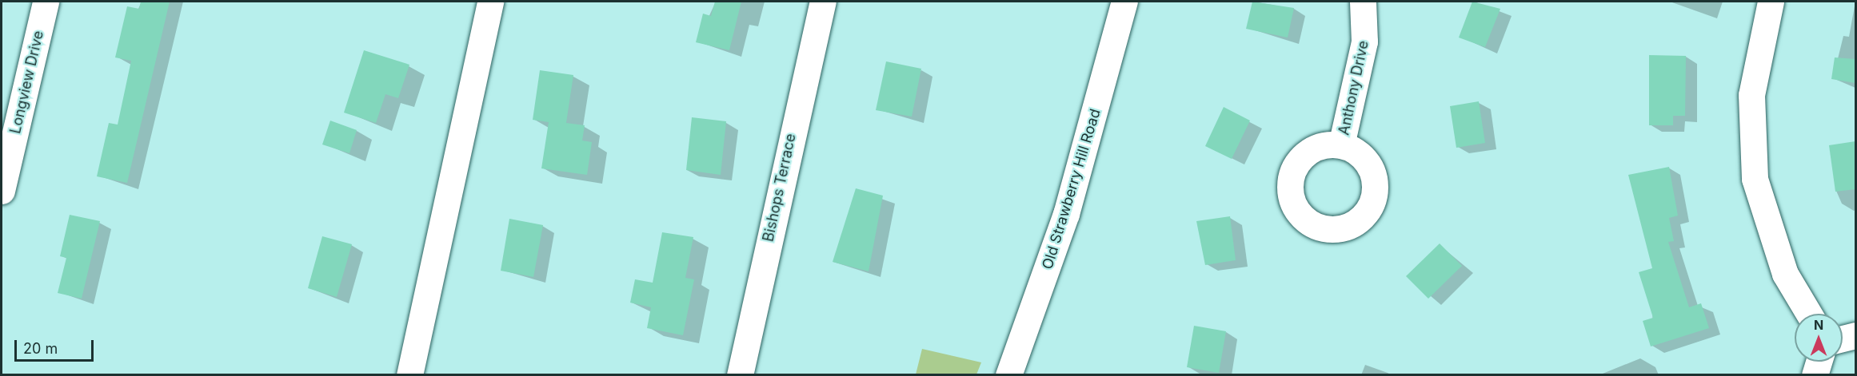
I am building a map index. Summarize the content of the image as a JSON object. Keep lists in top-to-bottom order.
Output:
{
  "streets": {
    "street": [
      "Longview Drive",
      "Anthony Drive",
      "Bishops Terrace",
      "Old Strawberry Hill Road"
    ]
  },
  "scale_bar": "20 m",
  "north": "top"
}
